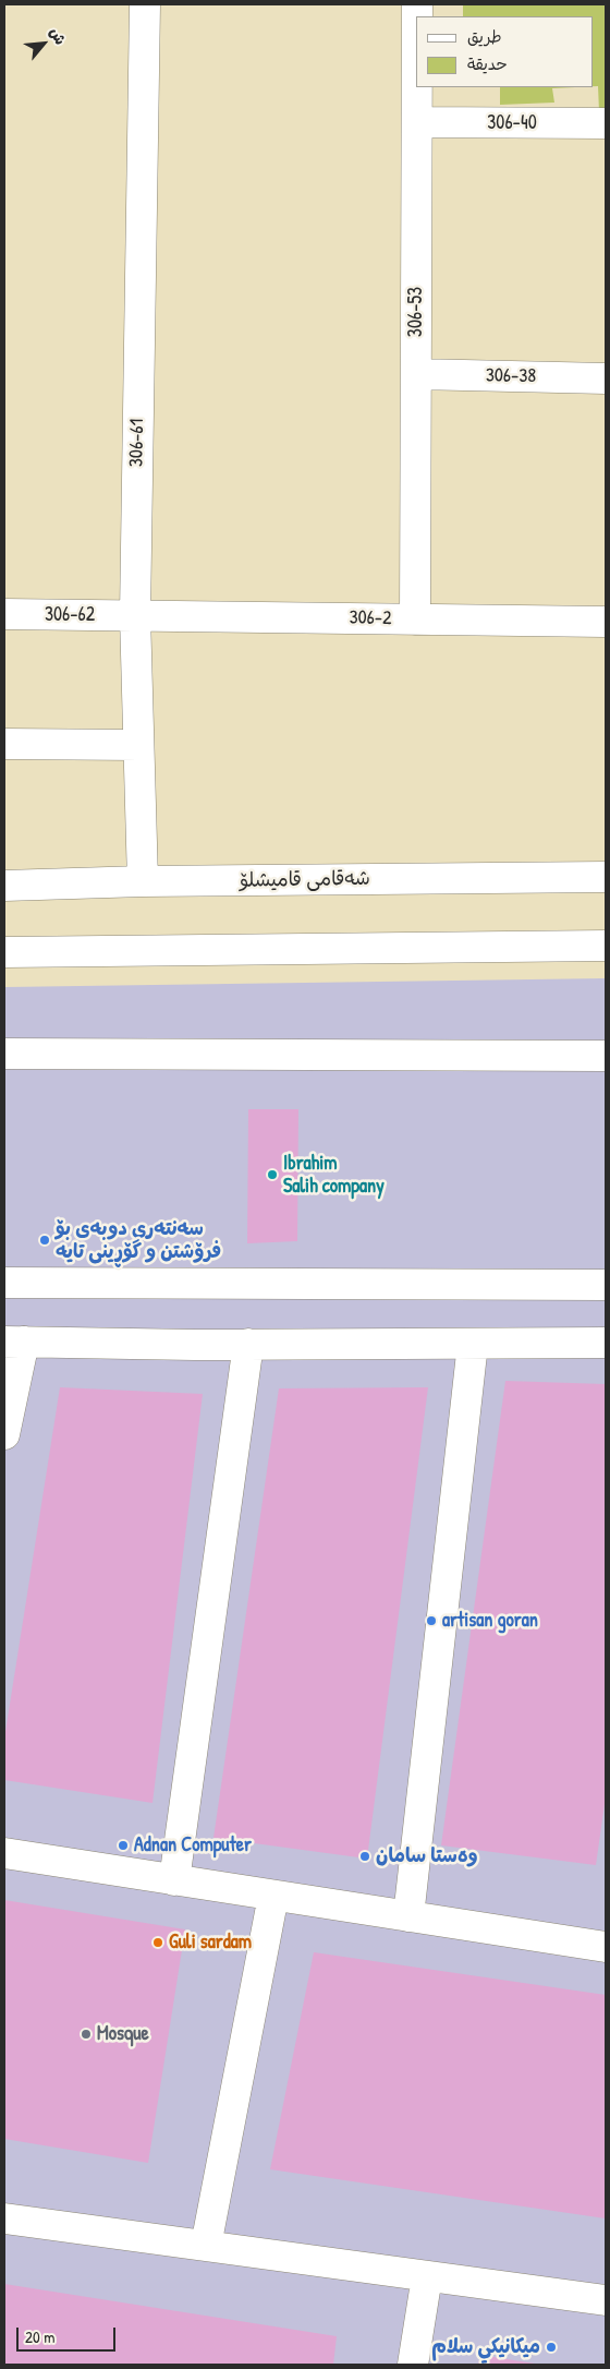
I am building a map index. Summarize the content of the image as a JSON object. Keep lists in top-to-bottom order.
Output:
{
  "streets": {
    "street": [
      "306-40",
      "306-53",
      "306-38",
      "306-61",
      "306-62",
      "306-2",
      "شەقامی قامیشلۆ"
    ]
  },
  "crossings": [
    ["306-40", "306-53"],
    ["306-53", "306-38"],
    ["306-53", "306-2"],
    ["306-61", "306-62"],
    ["306-61", "306-2"],
    ["306-61", "شەقامی قامیشلۆ"],
    ["306-62", "306-2"]
  ],
  "places": [
    "Ibrahim Salih company",
    "سەنتەری دوبەی بۆ فرۆشتن و گۆڕینی تایە",
    "artisan goran",
    "Adnan Computer",
    "وەستا سامان",
    "Guli sardam",
    "Mosque",
    "ميكانيكي سلام"
  ],
  "legend": ["طريق", "حديقة"],
  "scale_bar": "20 m",
  "north": "top right"
}
